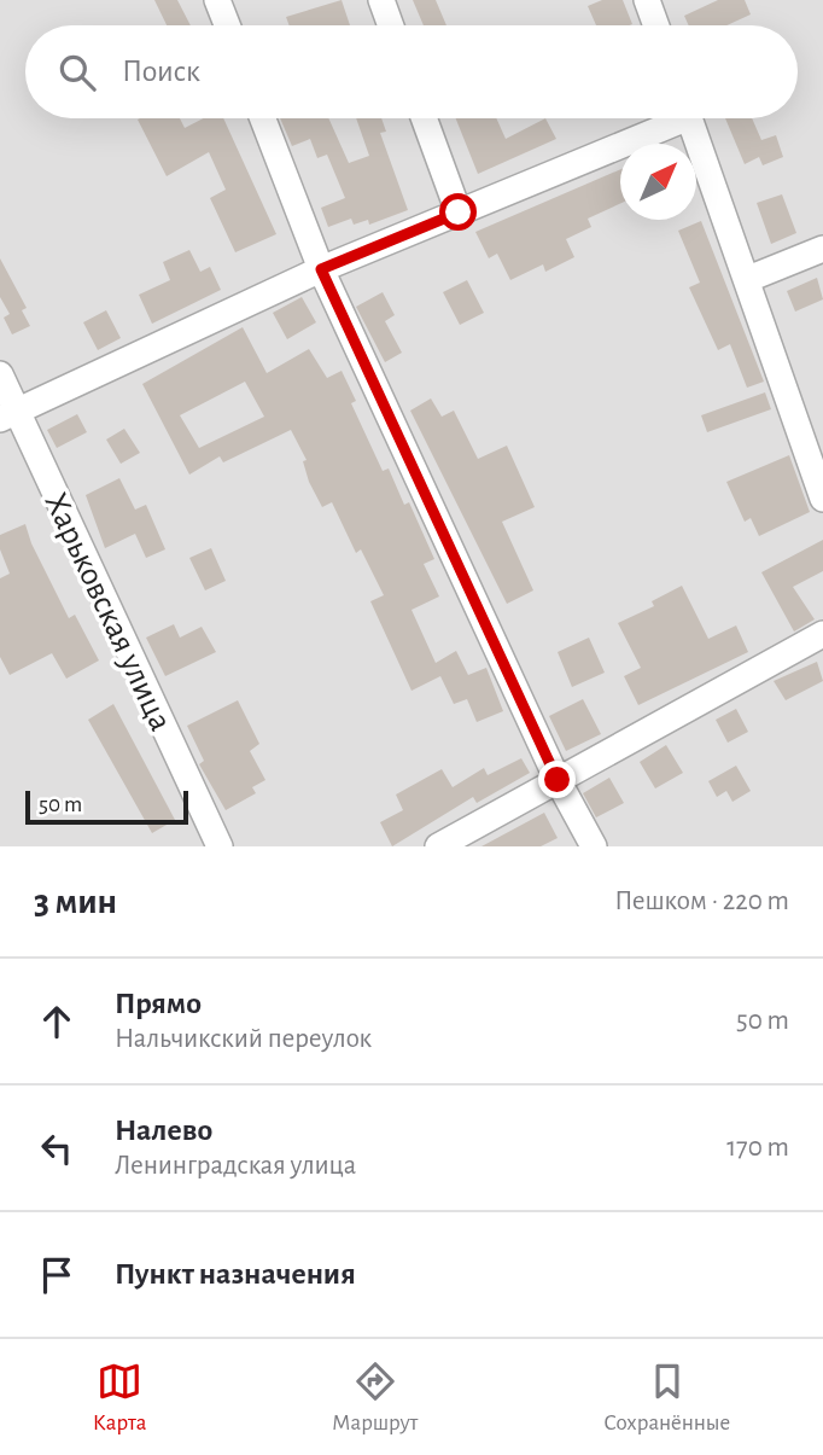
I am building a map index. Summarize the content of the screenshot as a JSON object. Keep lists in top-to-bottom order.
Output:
{
  "streets": {
    "street": ["Харьковская улица"]
  },
  "scale_bar": "50 m",
  "north": "top right",
  "page": {
    "search": "Поиск",
    "scale": "50 m",
    "heading": ["3 мин", "Пешком · 220 m"],
    "list": [
      ["Прямо", "Нальчикский переулок", "50 m"],
      ["Налево", "Ленинградская улица", "170 m"],
      "Пункт назначения"
    ],
    "nav": ["Карта", "Маршрут", "Сохранённые"]
  }
}
